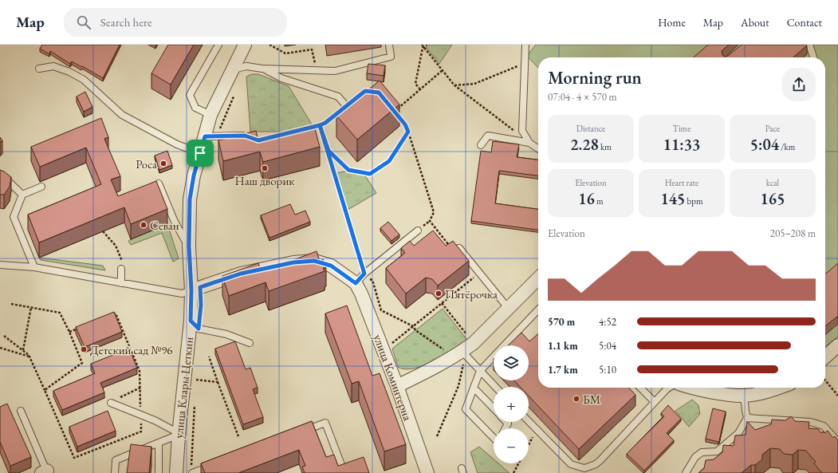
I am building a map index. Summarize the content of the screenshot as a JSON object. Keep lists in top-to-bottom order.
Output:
{
  "streets": {
    "street": ["улица Коминтерна", "улица Клары Цеткин"]
  },
  "places": [
    "Роса",
    "Наш дворик",
    "Севан",
    "Пятёрочка",
    "Детский сад №96",
    "БМ"
  ],
  "page": {
    "header": "Map",
    "search": "Search here",
    "nav": [
      "Home",
      "Map",
      "About",
      "Contact"
    ],
    "heading": ["Morning run", "07:04 · 4 × 570 m"],
    "stats": [
      ["Distance", "2.28 km"],
      ["Time", "11:33"],
      ["Pace", "5:04 /km"],
      ["Elevation", "16 m"],
      ["Heart rate", "145 bpm"],
      ["kcal", "165"]
    ],
    "chart": ["Elevation", "205–208 m"],
    "list": [
      {
        "name": "570 m",
        "note": "4:52"
      },
      {
        "name": "1.1 km",
        "note": "5:04"
      },
      {
        "name": "1.7 km",
        "note": "5:10"
      }
    ],
    "map_buttons": ["+", "−"]
  }
}
